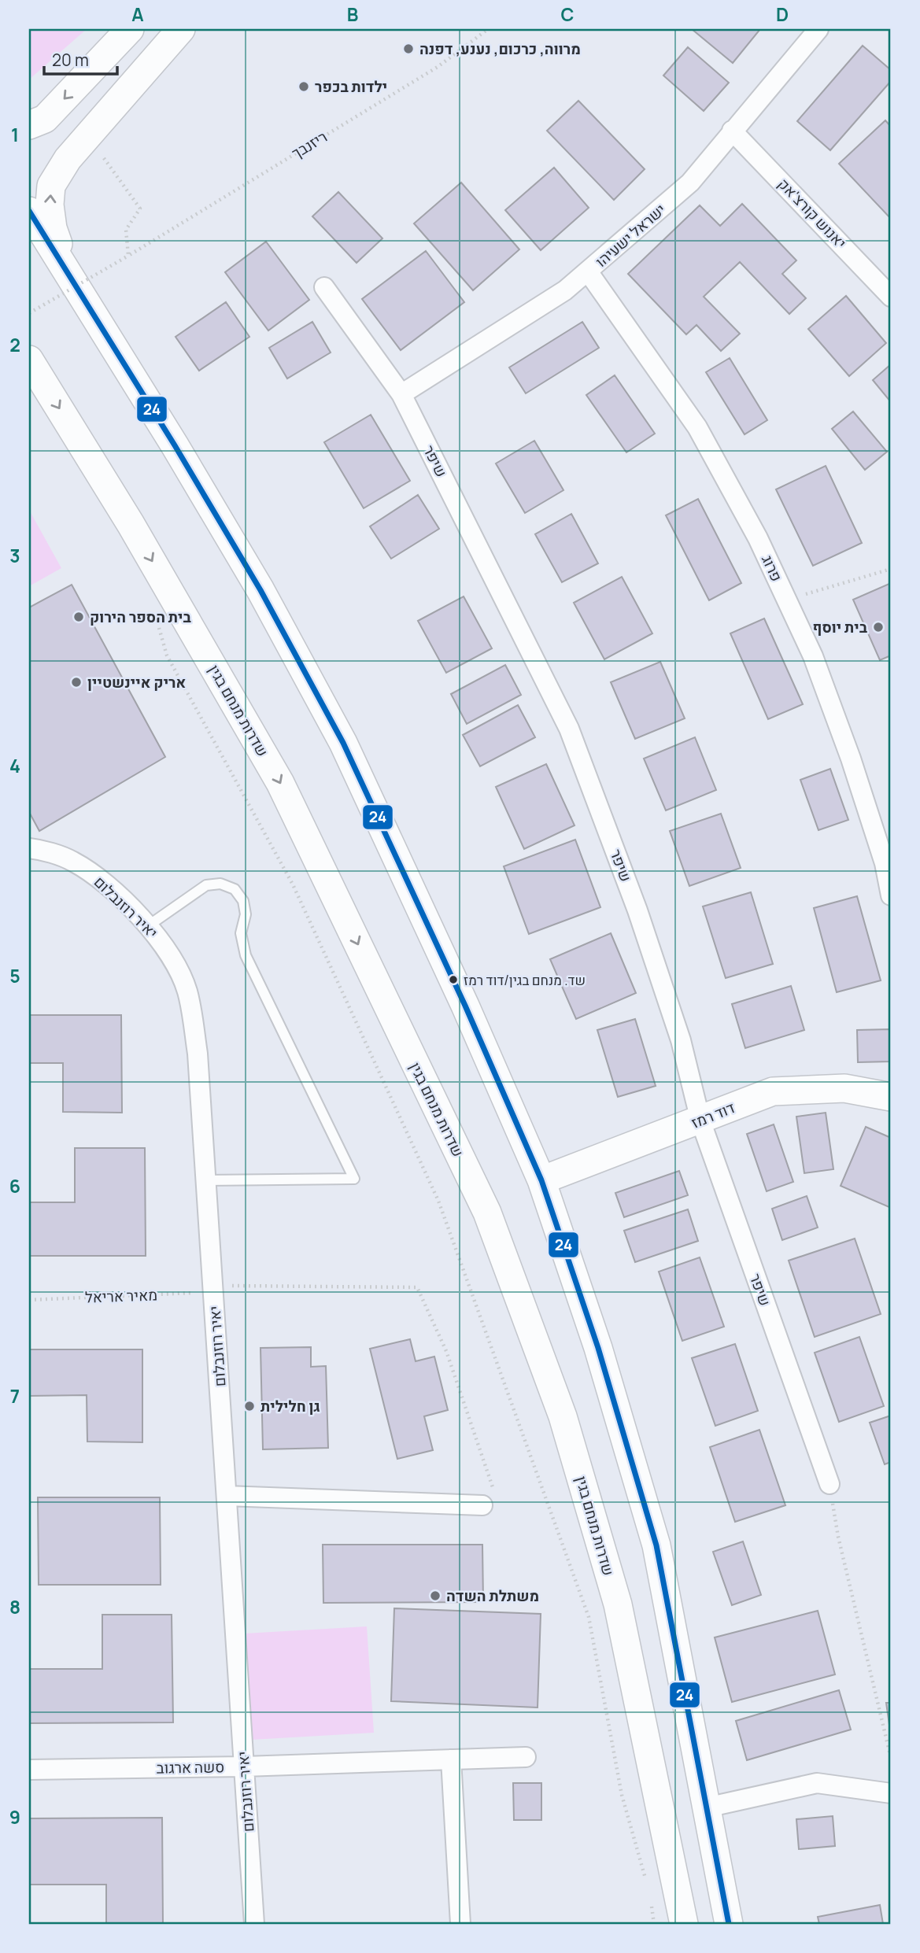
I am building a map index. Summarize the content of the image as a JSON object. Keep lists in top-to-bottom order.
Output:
{
  "streets": {
    "main road": ["שדרות מנחם בגין", "דוד רמז"],
    "street": [
      "יאנוש קורצ'אק",
      "ישראל ישעיהו",
      "שיפר",
      "פרוג",
      "יאיר רוזנבלום",
      "סשה ארגוב"
    ],
    "path": ["ריזנבך", "מאיר אריאל"]
  },
  "crossings": [
    ["יאנוש קורצ'אק", "ישראל ישעיהו"],
    ["ישראל ישעיהו", "שיפר"],
    ["ישראל ישעיהו", "פרוג"],
    ["שיפר", "דוד רמז"],
    ["יאיר רוזנבלום", "מאיר אריאל"],
    ["יאיר רוזנבלום", "סשה ארגוב"]
  ],
  "places": [
    "מרווה, כרכום, נענע, דפנה",
    "ילדות בכפר",
    "בית הספר הירוק",
    "בית יוסף",
    "אריק איינשטיין",
    "שד. מנחם בגין/דוד רמז",
    "גן חלילית",
    "משתלת השדה"
  ],
  "lines": ["transit line 24"],
  "scale_bar": "20 m",
  "grid": {
    "columns": [
      "A",
      "B",
      "C",
      "D"
    ],
    "rows": [
      "1",
      "2",
      "3",
      "4",
      "5",
      "6",
      "7",
      "8",
      "9"
    ]
  }
}
